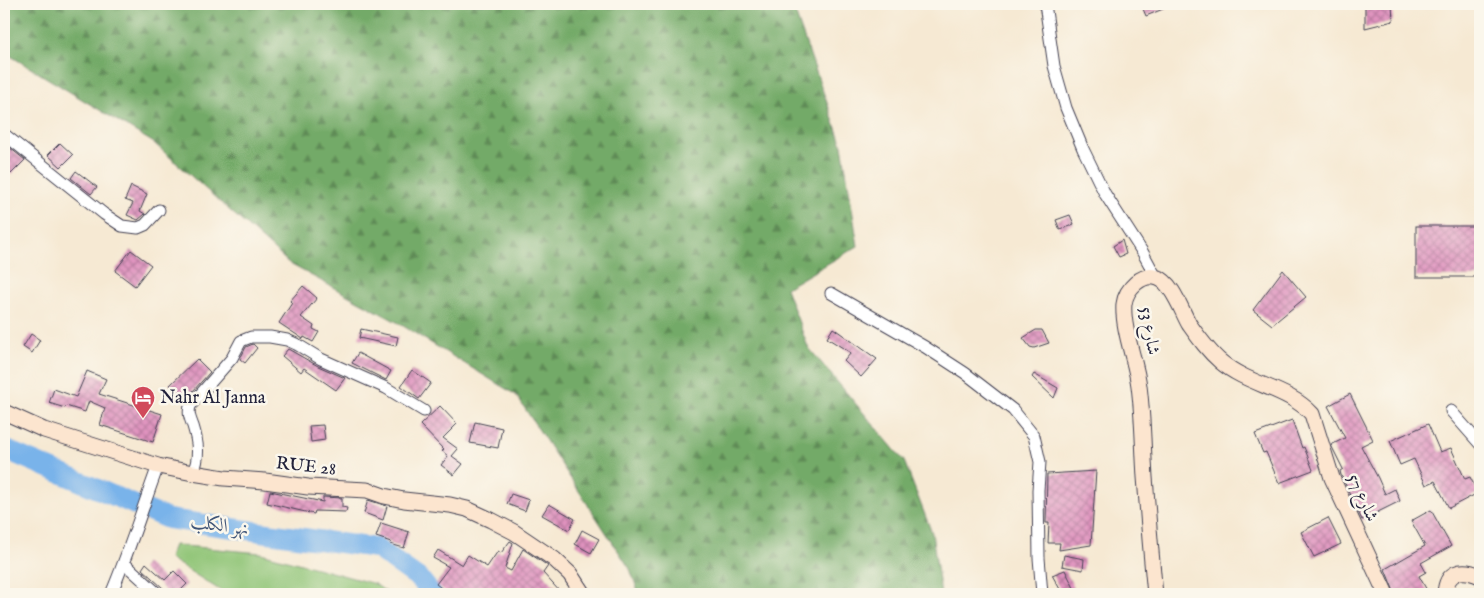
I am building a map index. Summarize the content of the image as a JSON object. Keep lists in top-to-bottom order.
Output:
{
  "streets": {
    "street": ["شارع 53", "RUE 28", "شارع 57"]
  },
  "crossings": [
    ["شارع 53", "شارع 57"]
  ],
  "water": ["نهر الكلب"],
  "places": {
    "hotel": ["Nahr Al Janna"]
  }
}
